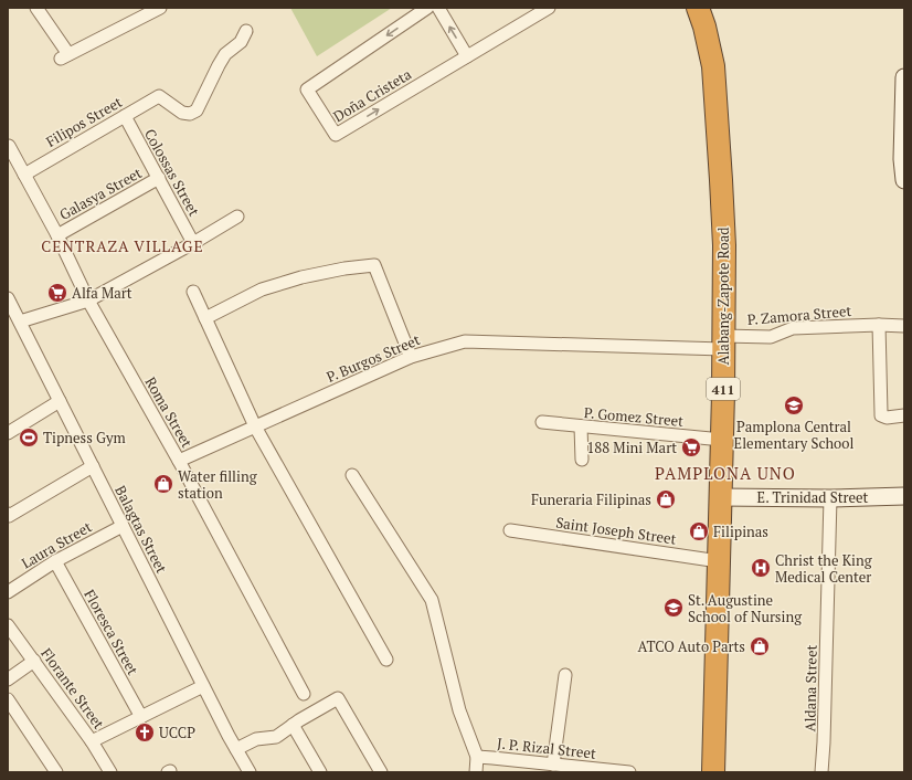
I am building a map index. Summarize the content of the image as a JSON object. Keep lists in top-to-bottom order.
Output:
{
  "streets": {
    "highway": ["Alabang-Zapote Road", "411"],
    "street": [
      "Doña Cristeta",
      "Filipos Street",
      "Colossas Street",
      "Galasya Street",
      "P. Zamora Street",
      "P. Burgos Street",
      "Roma Street",
      "P. Gomez Street",
      "E. Trinidad Street",
      "Balagtas Street",
      "Saint Joseph Street",
      "Laura Street",
      "Floresca Street",
      "Florante Street",
      "Aldana Street",
      "J. P. Rizal Street"
    ]
  },
  "crossings": [
    ["Filipos Street", "Colossas Street"],
    ["Filipos Street", "Roma Street"],
    ["Colossas Street", "Galasya Street"],
    ["Galasya Street", "Roma Street"],
    ["Alabang-Zapote Road", "P. Zamora Street"],
    ["Alabang-Zapote Road", "P. Burgos Street"],
    ["Alabang-Zapote Road", "P. Gomez Street"],
    ["Alabang-Zapote Road", "E. Trinidad Street"],
    ["Alabang-Zapote Road", "Saint Joseph Street"],
    ["P. Zamora Street", "P. Burgos Street"],
    ["P. Burgos Street", "Roma Street"],
    ["E. Trinidad Street", "Aldana Street"],
    ["Balagtas Street", "Laura Street"],
    ["Laura Street", "Floresca Street"]
  ],
  "districts": ["CENTRAZA VILLAGE", "PAMPLONA UNO"],
  "places": {
    "supermarket": ["Alfa Mart", "188 Mini Mart"],
    "school or university": ["Pamplona Central Elementary School", "St. Augustine School of Nursing"],
    "sports": ["Tipness Gym"],
    "shop": [
      "Water filling station",
      "Funeraria Filipinas",
      "Filipinas",
      "ATCO Auto Parts"
    ],
    "hospital": ["Christ the King Medical Center"],
    "church": ["UCCP"]
  }
}
